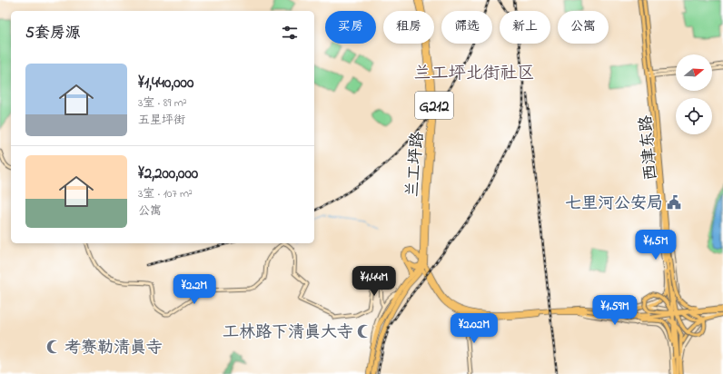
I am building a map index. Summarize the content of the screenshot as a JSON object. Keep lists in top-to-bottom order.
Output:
{
  "streets": {
    "highway": ["G212", "兰工坪路"],
    "main road": ["西津东路"]
  },
  "districts": ["兰工坪北街社区"],
  "places": {
    "public building": ["七里河公安局"],
    "mosque": ["工林路下清真大寺", "考赛勒清真寺"]
  },
  "north": "right",
  "page": {
    "chip": [
      "买房",
      "租房",
      "筛选",
      "新上",
      "公寓"
    ],
    "heading": "5套房源",
    "list": [
      {
        "name": "¥1,440,000",
        "note": "3室 · 89 m² · 五星坪街"
      },
      {
        "name": "¥2,200,000",
        "note": "3室 · 107 m² · 公寓"
      }
    ],
    "price": [
      "¥1.5M",
      "¥1.44M",
      "¥2.2M",
      "¥1.59M",
      "¥2.02M"
    ]
  }
}
